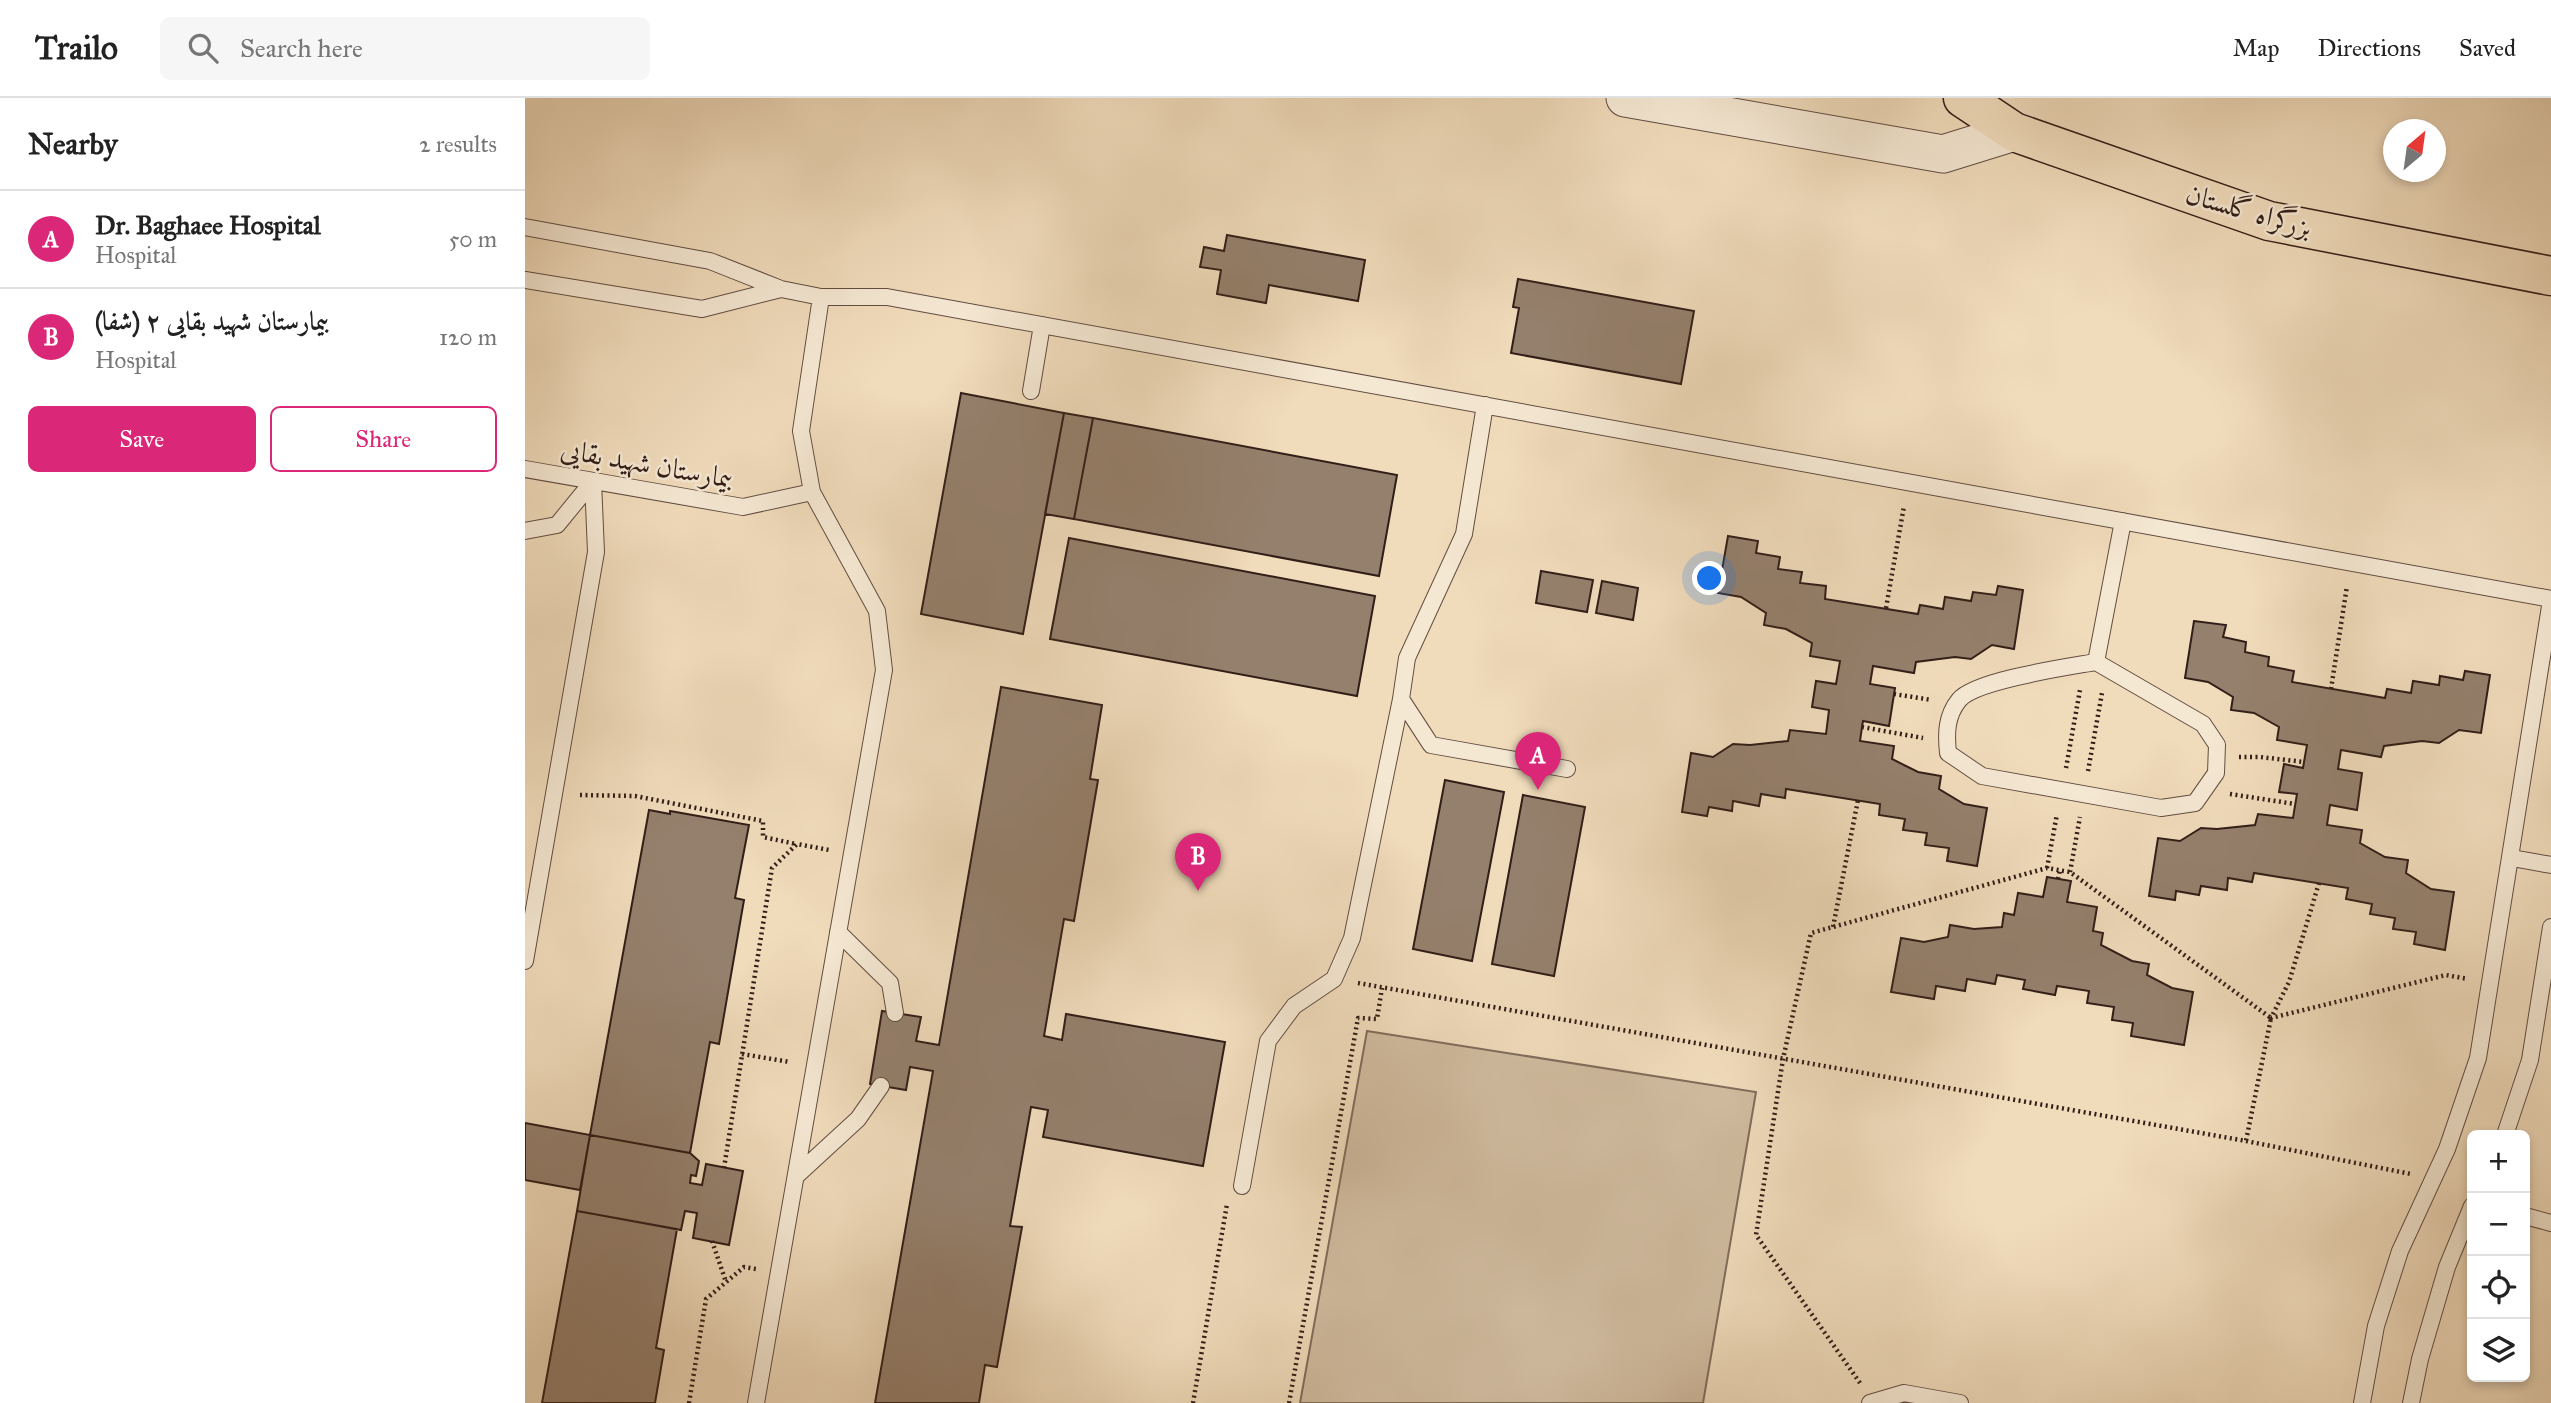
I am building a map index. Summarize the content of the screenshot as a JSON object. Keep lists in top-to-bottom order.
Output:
{
  "streets": {
    "highway": ["بزرگراه گلستان"],
    "lane": ["بیمارستان شهید بقایی"]
  },
  "north": "top right",
  "page": {
    "header": "Trailo",
    "search": "Search here",
    "nav": ["Map", "Directions", "Saved"],
    "heading": ["Nearby", "2 results"],
    "list": [
      {
        "mark": "A",
        "name": "Dr. Baghaee Hospital",
        "note": "Hospital",
        "value": "50 m"
      },
      {
        "mark": "B",
        "name": "بیمارستان شهید بقایی ۲ (شفا)",
        "note": "Hospital",
        "value": "120 m"
      }
    ],
    "buttons": ["Save", "Share"],
    "pins": ["A", "B"],
    "map_buttons": ["+", "−"]
  }
}
